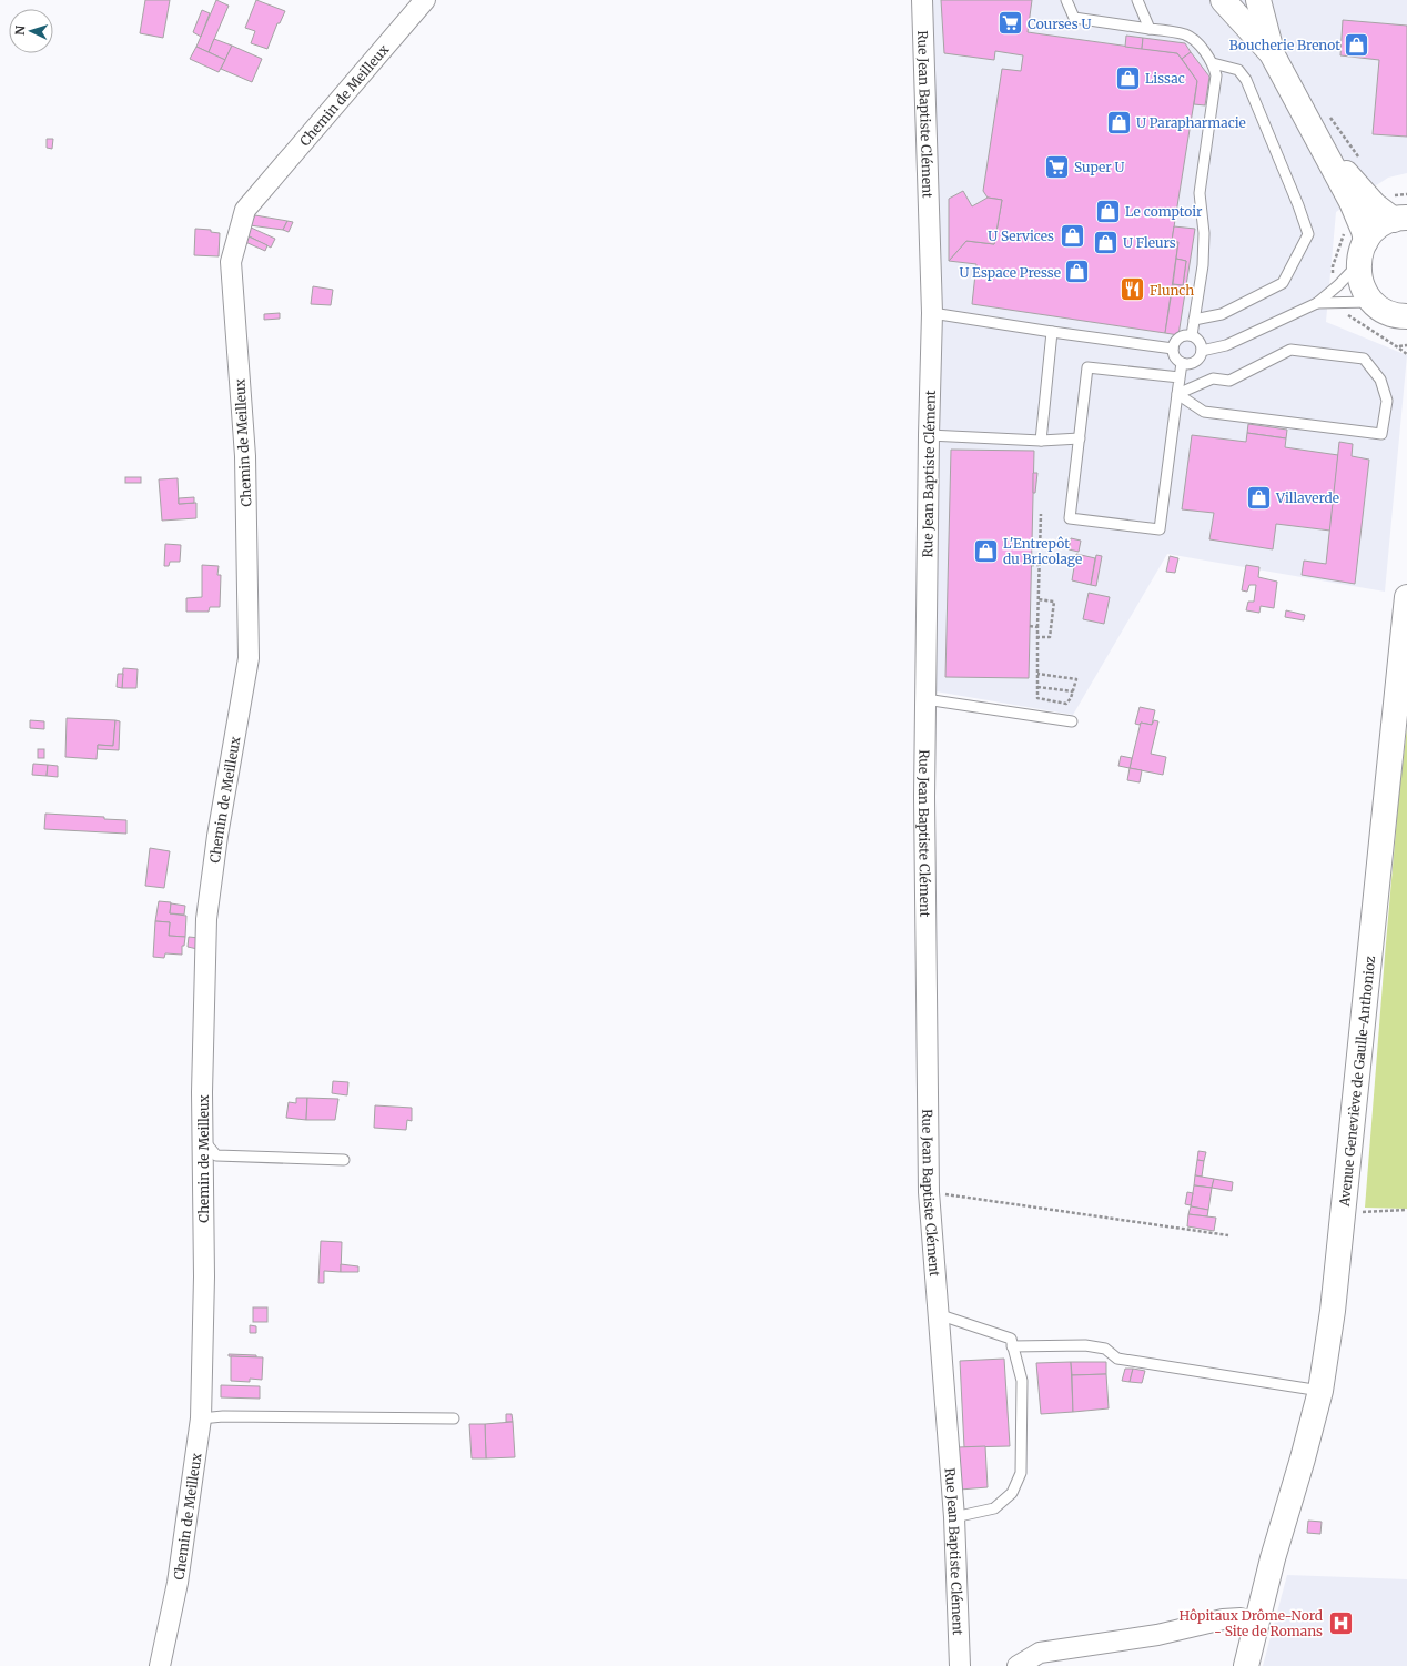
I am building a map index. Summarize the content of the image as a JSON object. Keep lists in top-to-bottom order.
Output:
{
  "streets": {
    "main road": ["Avenue Geneviève de Gaulle-Anthonioz"],
    "street": ["Chemin de Meilleux", "Rue Jean Baptiste Clément"]
  },
  "places": {
    "supermarket": ["Courses U", "Super U"],
    "shop": [
      "Boucherie Brenot",
      "Lissac",
      "U Parapharmacie",
      "Le comptoir",
      "U Services",
      "U Fleurs",
      "U Espace Presse",
      "Villaverde",
      "L'Entrepôt du Bricolage"
    ],
    "restaurant": ["Flunch"],
    "hospital": ["Hôpitaux Drôme-Nord - Site de Romans"]
  },
  "north": "left"
}
